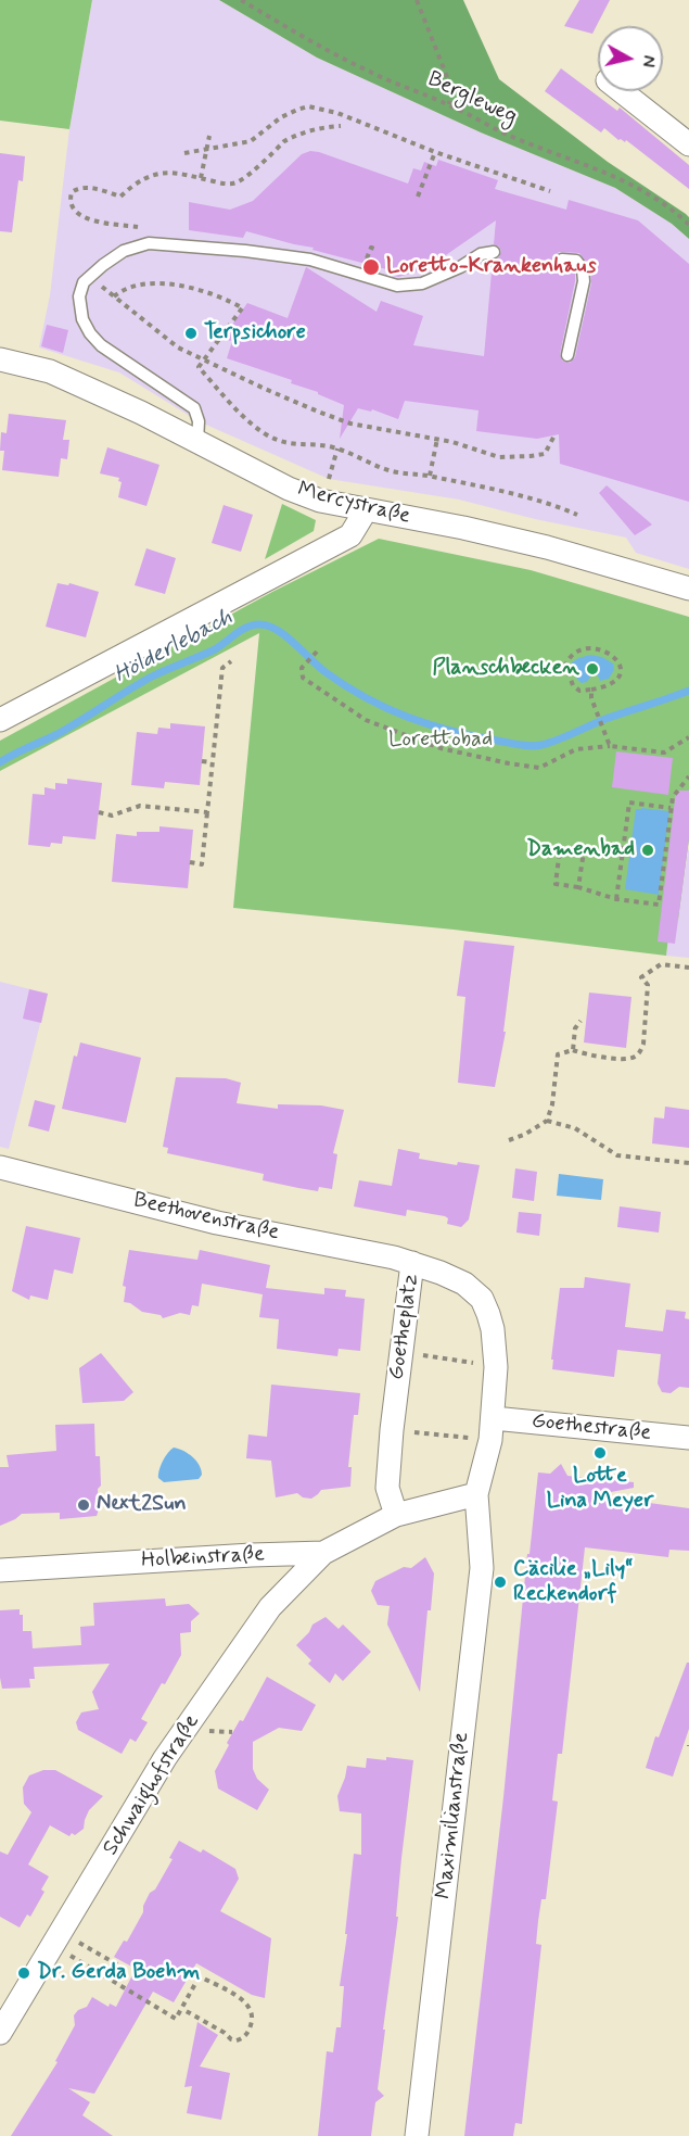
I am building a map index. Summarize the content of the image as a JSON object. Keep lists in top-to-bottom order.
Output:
{
  "streets": {
    "street": [
      "Mercystraße",
      "Beethovenstraße",
      "Goetheplatz",
      "Goethestraße",
      "Holbeinstraße",
      "Schwaighofstraße",
      "Maximilianstraße"
    ],
    "path": ["Bergleweg"]
  },
  "crossings": [
    ["Beethovenstraße", "Goetheplatz"],
    ["Goetheplatz", "Goethestraße"],
    ["Goetheplatz", "Holbeinstraße"],
    ["Goetheplatz", "Maximilianstraße"],
    ["Holbeinstraße", "Schwaighofstraße"]
  ],
  "water": ["Hölderlebach"],
  "parks": ["Lorettobad"],
  "places": [
    "Loretto-Krankenhaus",
    "Terpsichore",
    "Planschbecken",
    "Damenbad",
    "Lotte Lina Meyer",
    "Next2Sun",
    "Cäcilie „Lily“ Reckendorf",
    "Dr. Gerda Boehm"
  ],
  "north": "right"
}
